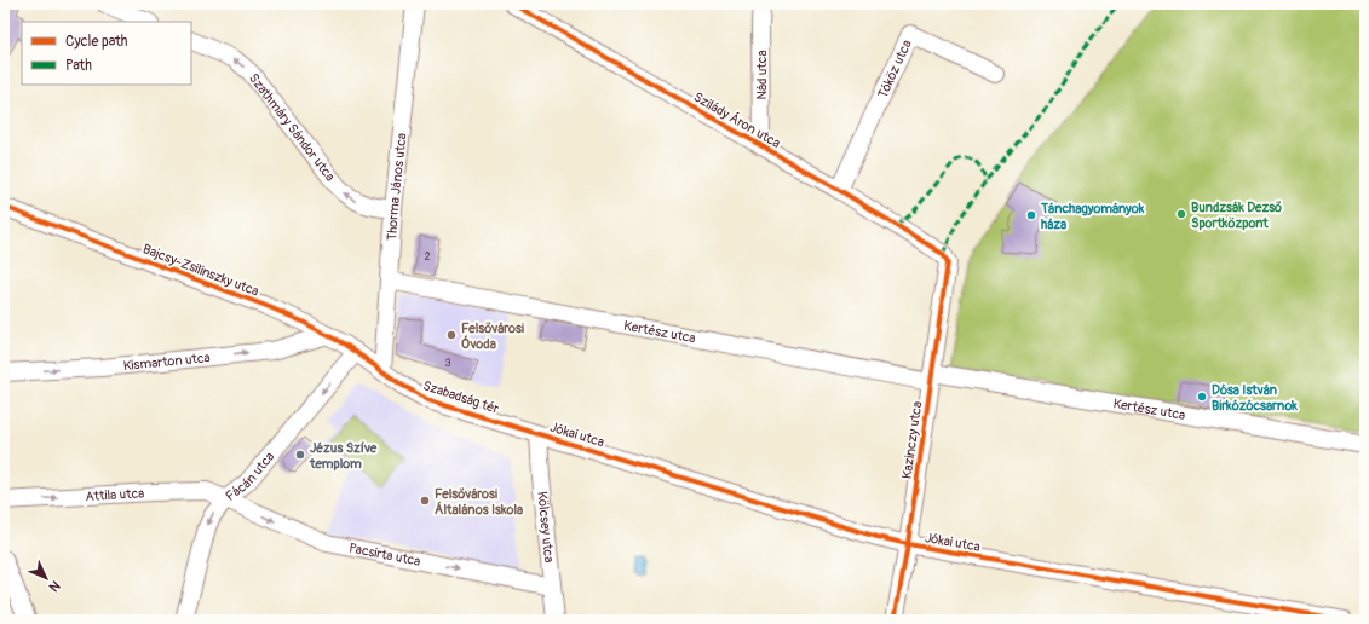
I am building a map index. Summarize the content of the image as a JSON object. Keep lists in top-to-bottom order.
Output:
{
  "streets": {
    "street": [
      "Tóköz utca",
      "Nád utca",
      "Szilády Áron utca",
      "Szathmáry Sándor utca",
      "Thorma János utca",
      "Bajcsy-Zsilinszky utca",
      "Kertész utca",
      "Kismarton utca",
      "Szabadság tér",
      "Jókai utca",
      "Kazinczy utca",
      "Fácán utca",
      "Attila utca",
      "Kölcsey utca",
      "Pacsirta utca"
    ]
  },
  "crossings": [
    ["Tóköz utca", "Szilády Áron utca"],
    ["Nád utca", "Szilády Áron utca"],
    ["Szilády Áron utca", "Kazinczy utca"],
    ["Szathmáry Sándor utca", "Thorma János utca"],
    ["Thorma János utca", "Bajcsy-Zsilinszky utca"],
    ["Thorma János utca", "Kertész utca"],
    ["Thorma János utca", "Szabadság tér"],
    ["Bajcsy-Zsilinszky utca", "Kismarton utca"],
    ["Bajcsy-Zsilinszky utca", "Szabadság tér"],
    ["Bajcsy-Zsilinszky utca", "Fácán utca"],
    ["Kertész utca", "Kazinczy utca"],
    ["Szabadság tér", "Jókai utca"],
    ["Szabadság tér", "Kölcsey utca"],
    ["Jókai utca", "Kazinczy utca"],
    ["Jókai utca", "Kölcsey utca"],
    ["Fácán utca", "Attila utca"],
    ["Fácán utca", "Pacsirta utca"],
    ["Attila utca", "Pacsirta utca"],
    ["Kölcsey utca", "Pacsirta utca"]
  ],
  "one_way": [
    "Szathmáry Sándor utca",
    "Kismarton utca",
    "Fácán utca",
    "Attila utca",
    "Pacsirta utca"
  ],
  "places": [
    "Bundzsák Dezső Sportközpont",
    "Tánchagyományok háza",
    "Felsővárosi Óvoda",
    "Dósa István Birkózócsarnok",
    "Jézus Szíve templom",
    "Felsővárosi Általános Iskola"
  ],
  "house_numbers": ["2", "3"],
  "legend": ["Cycle path", "Path"],
  "north": "bottom right"
}
